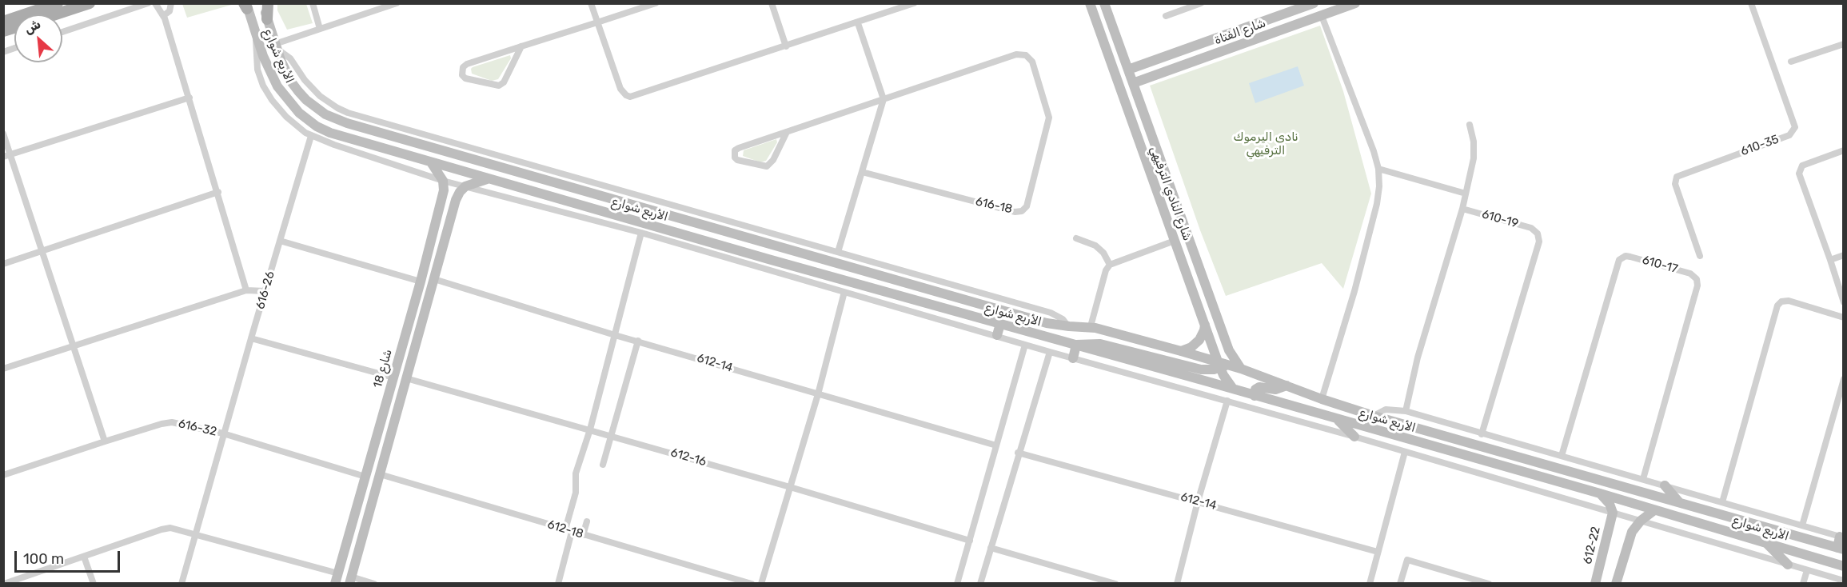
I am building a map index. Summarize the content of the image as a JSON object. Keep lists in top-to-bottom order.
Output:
{
  "streets": {
    "main road": [
      "شارع الفتاة",
      "الأربع شوارع",
      "شارع النادي الترفيهي",
      "شارع 18",
      "612-22"
    ],
    "street": [
      "610-35",
      "616-18",
      "610-19",
      "610-17",
      "616-26",
      "612-14",
      "616-32",
      "612-16",
      "612-18"
    ]
  },
  "crossings": [
    ["شارع الفتاة", "شارع النادي الترفيهي"],
    ["الأربع شوارع", "شارع النادي الترفيهي"],
    ["616-26", "616-32"],
    ["612-14", "شارع 18"],
    ["شارع 18", "616-32"],
    ["شارع 18", "612-16"],
    ["شارع 18", "612-18"]
  ],
  "parks": ["نادي اليرموك الترفيهي"],
  "scale_bar": "100 m",
  "north": "top left"
}
